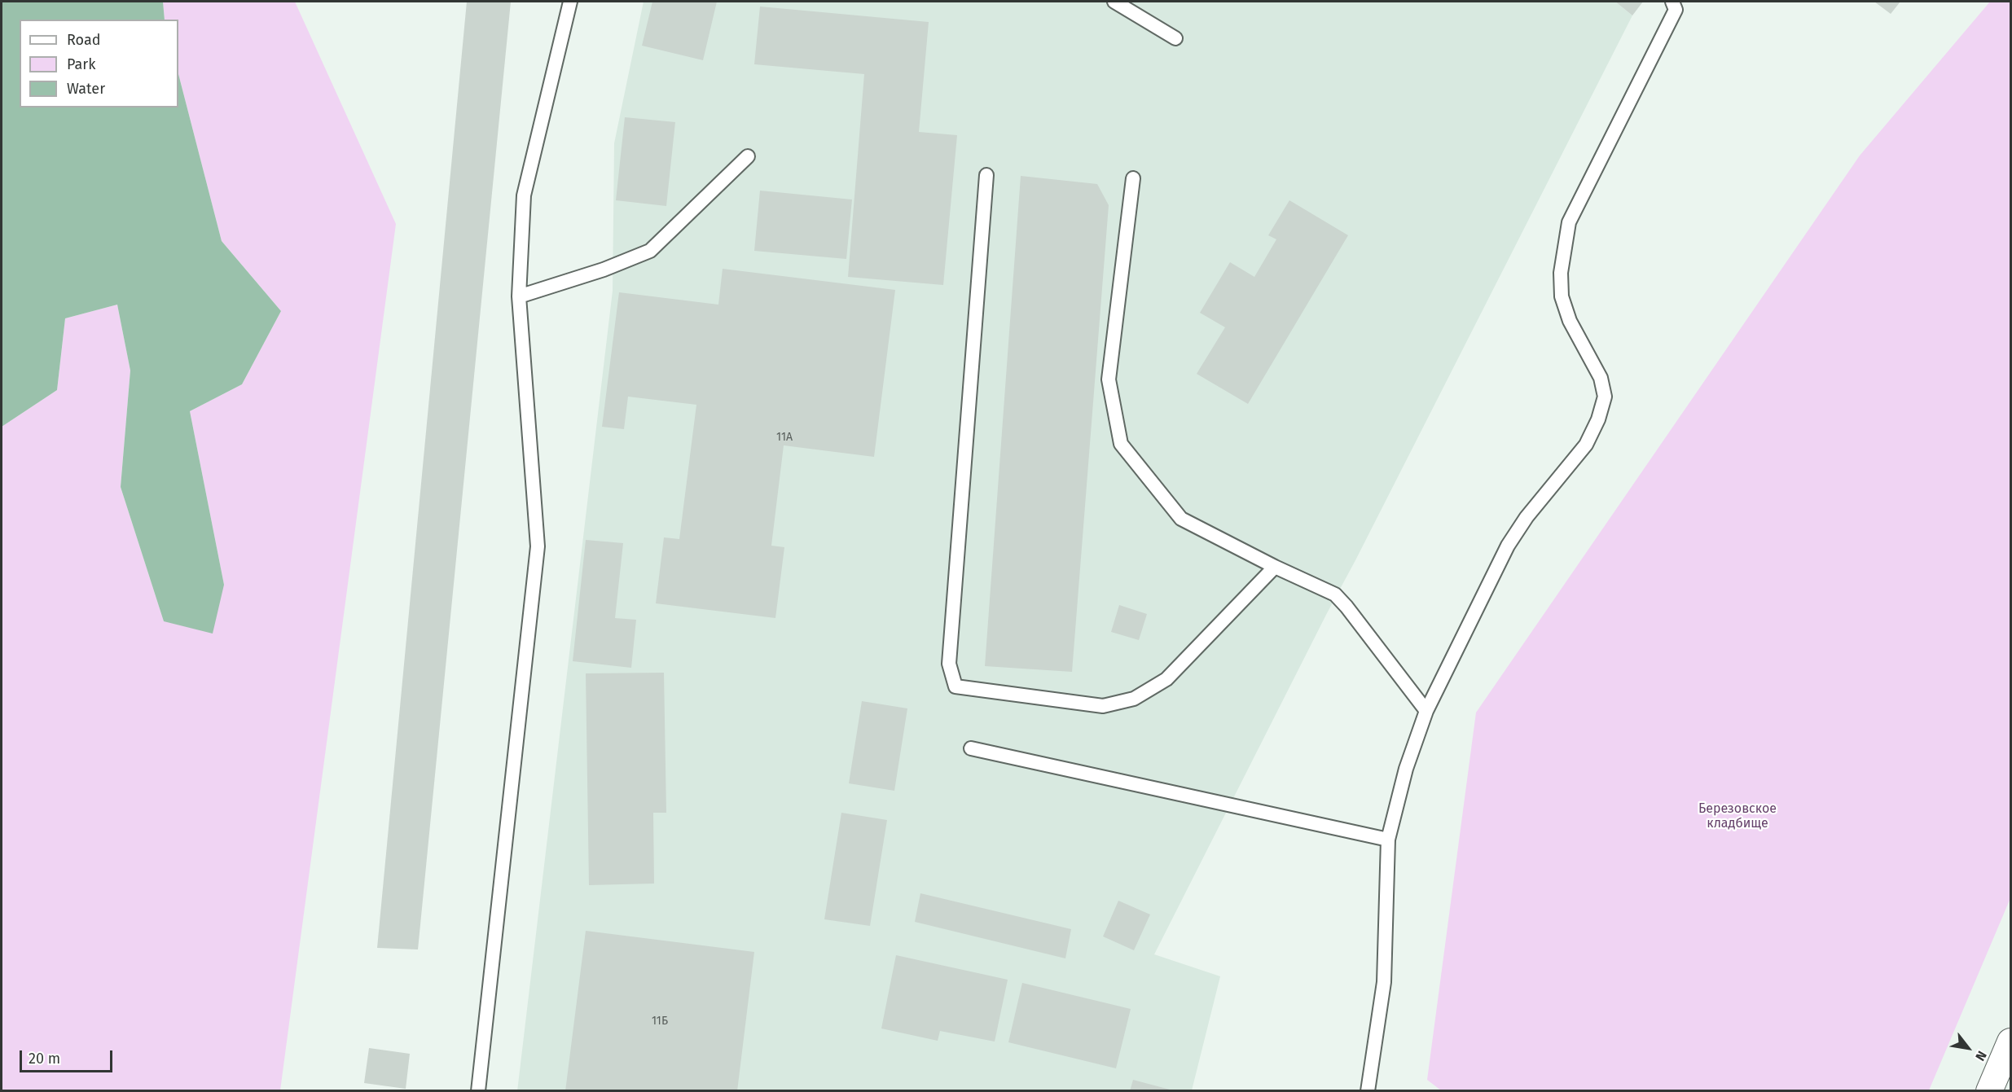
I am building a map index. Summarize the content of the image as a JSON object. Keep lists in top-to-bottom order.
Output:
{
  "parks": ["Березовское кладбище"],
  "house_numbers": ["11А", "11Б"],
  "legend": ["Road", "Park", "Water"],
  "scale_bar": "20 m",
  "north": "bottom right"
}
